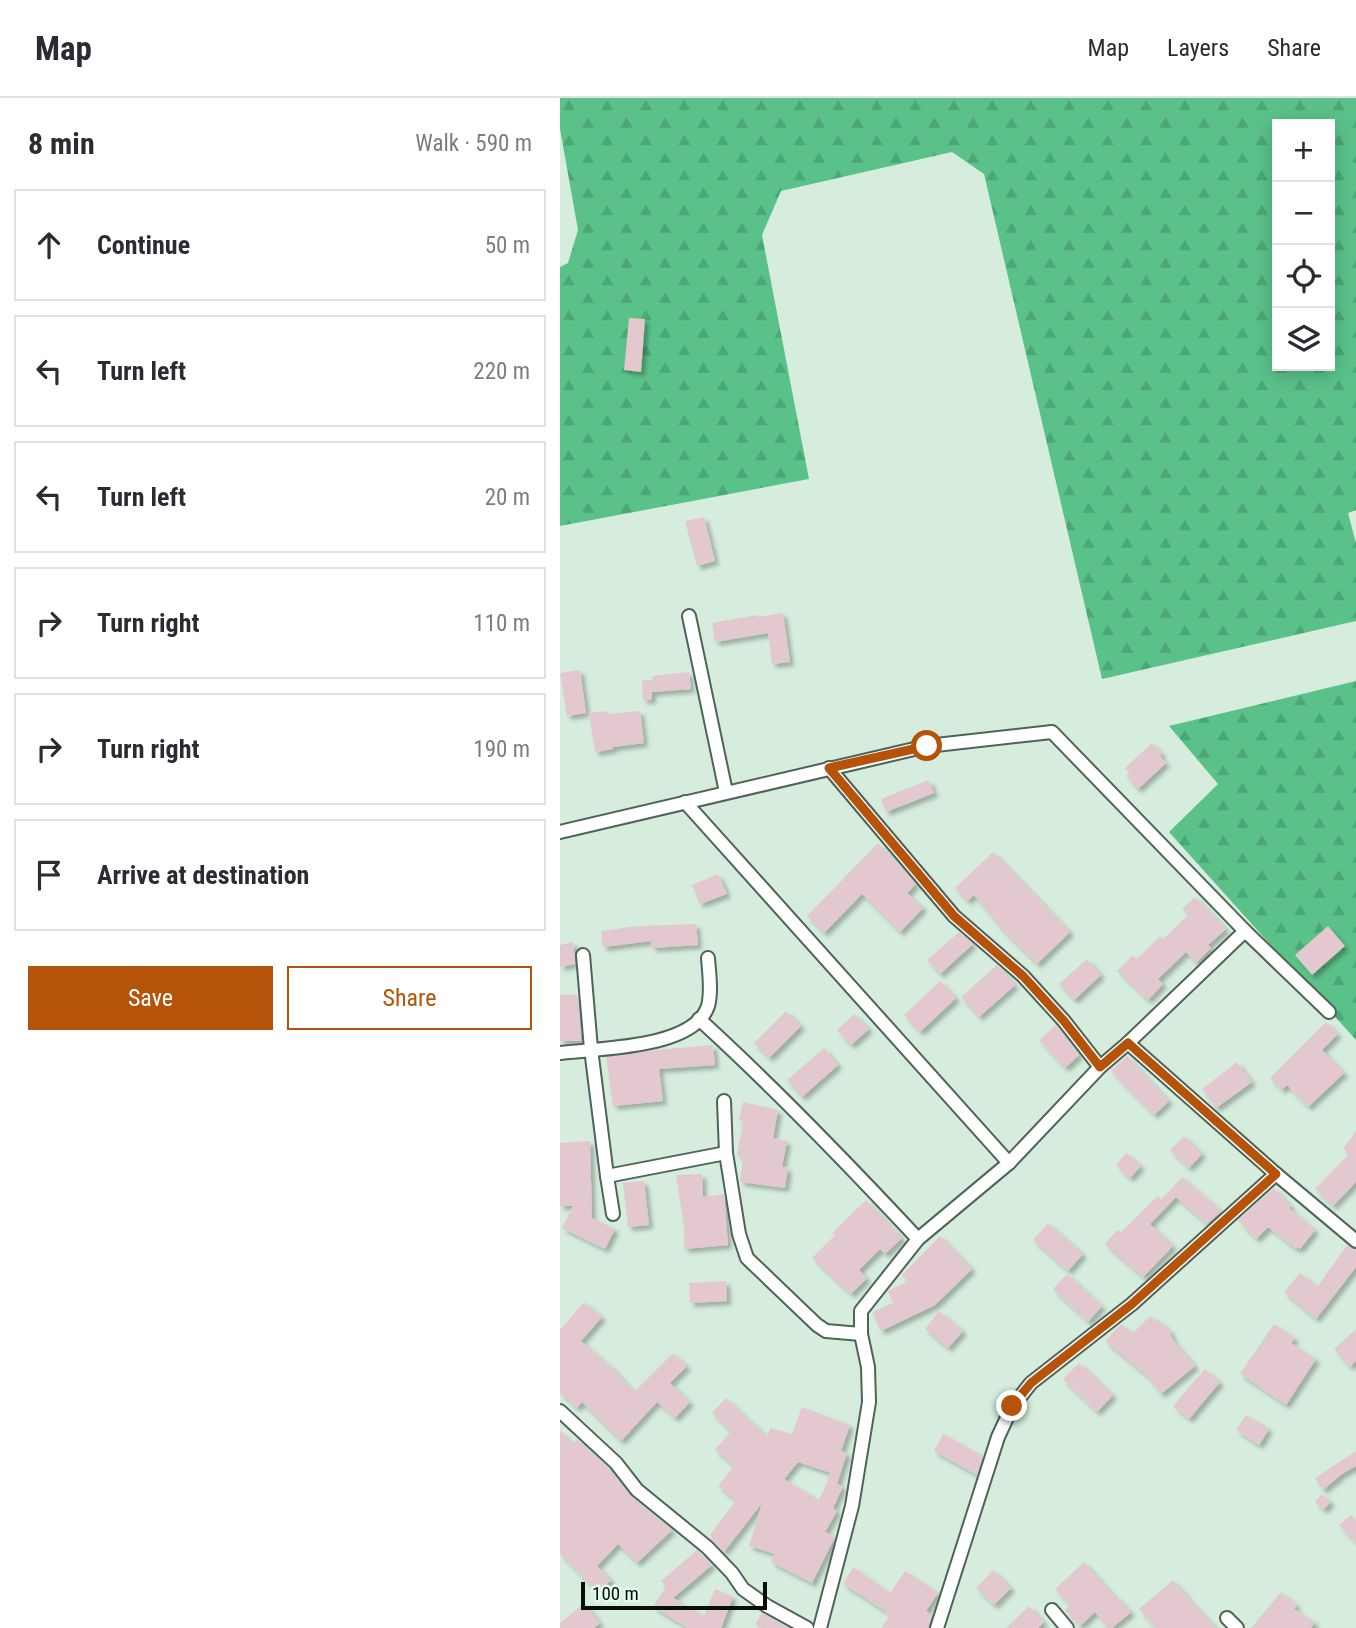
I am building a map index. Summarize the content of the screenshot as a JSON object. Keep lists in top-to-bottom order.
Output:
{
  "scale_bar": "100 m",
  "page": {
    "header": "Map",
    "nav": ["Map", "Layers", "Share"],
    "heading": ["8 min", "Walk · 590 m"],
    "map_buttons": ["+", "−"],
    "list": [
      ["Continue", "50 m"],
      ["Turn left", "220 m"],
      ["Turn left", "20 m"],
      ["Turn right", "110 m"],
      ["Turn right", "190 m"],
      "Arrive at destination"
    ],
    "buttons": ["Save", "Share"],
    "scale": "100 m"
  }
}
